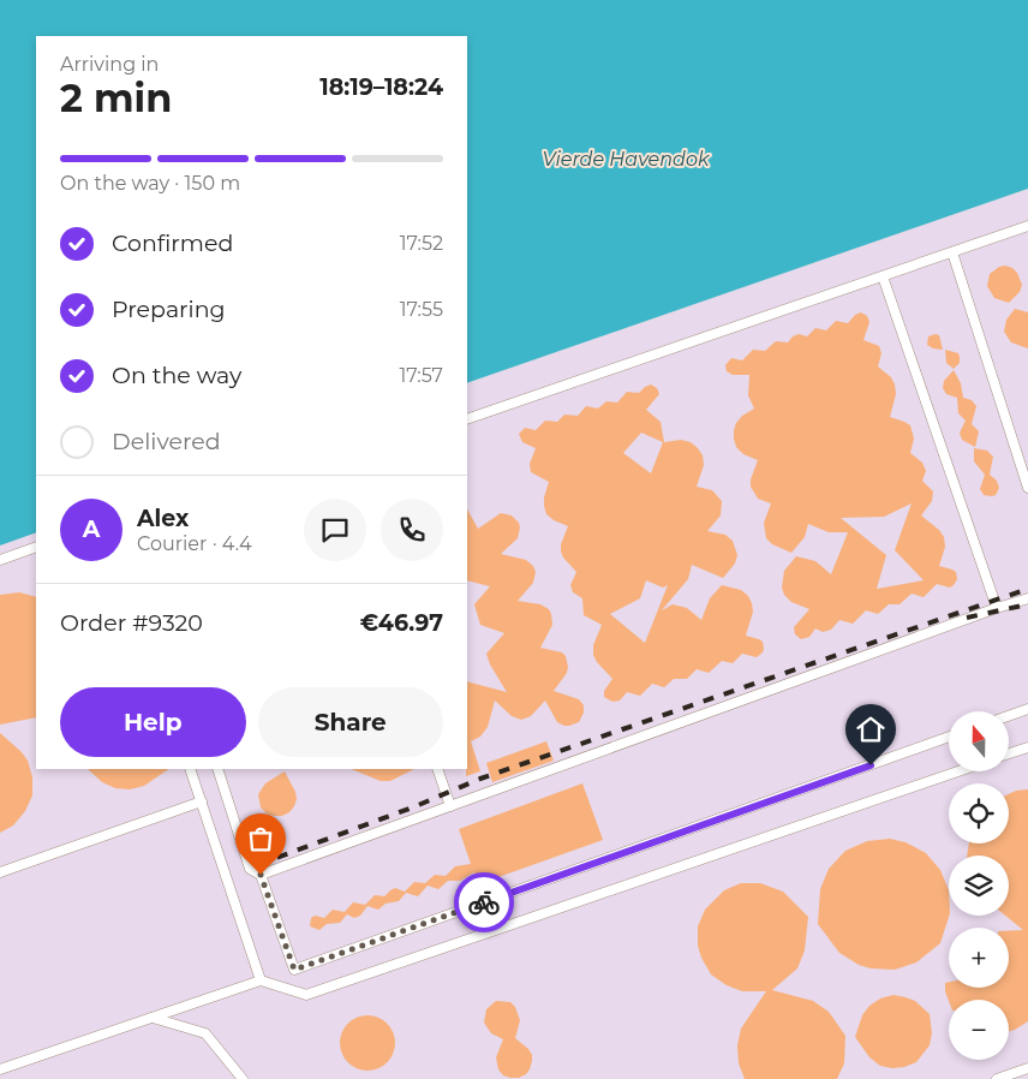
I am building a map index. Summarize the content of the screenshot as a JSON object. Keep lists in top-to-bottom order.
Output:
{
  "water": ["Vierde Havendok"],
  "north": "top",
  "page": {
    "heading": ["2 min", "Arriving in", "18:19–18:24"],
    "panel": [
      "Alex",
      "Courier · 4.4",
      "Order #9320",
      "€46.97"
    ],
    "bar": "On the way · 150 m",
    "list": [
      ["Confirmed", "17:52"],
      ["Preparing", "17:55"],
      ["On the way", "17:57"],
      "Delivered"
    ],
    "round": "A",
    "buttons": ["Help", "Share"],
    "map_buttons": ["+", "−"]
  }
}
